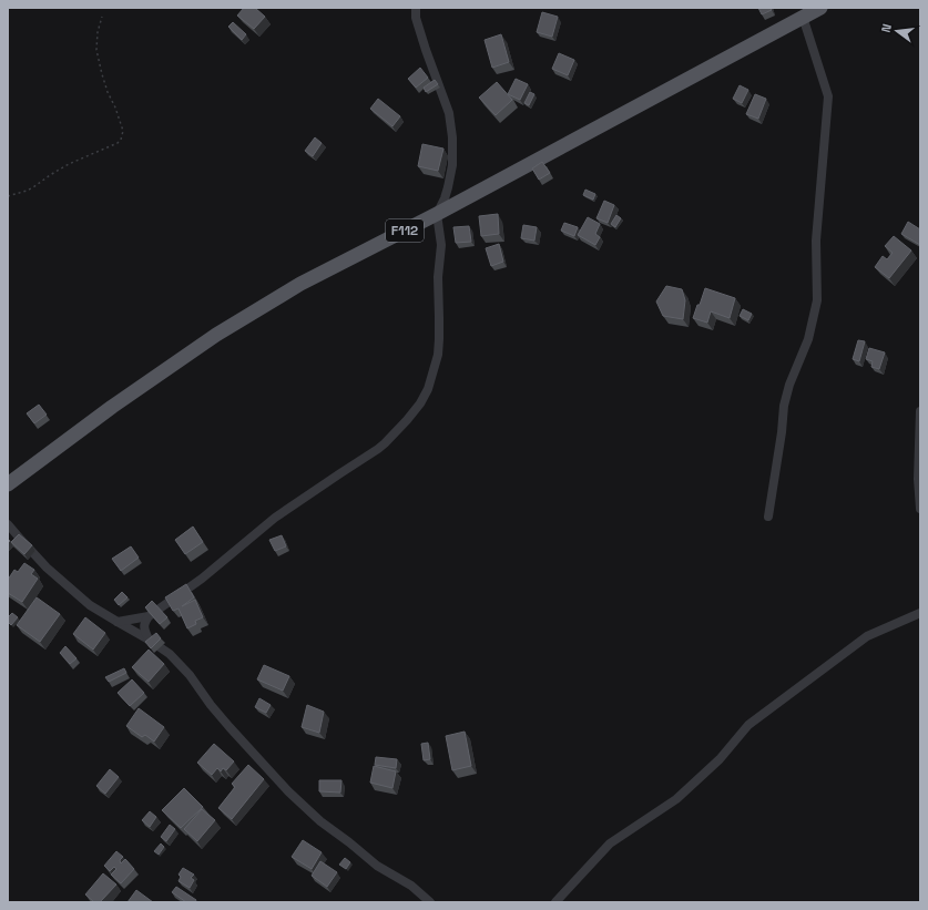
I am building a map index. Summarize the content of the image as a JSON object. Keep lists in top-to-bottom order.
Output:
{
  "streets": {
    "main road": ["F112"]
  },
  "north": "left"
}
